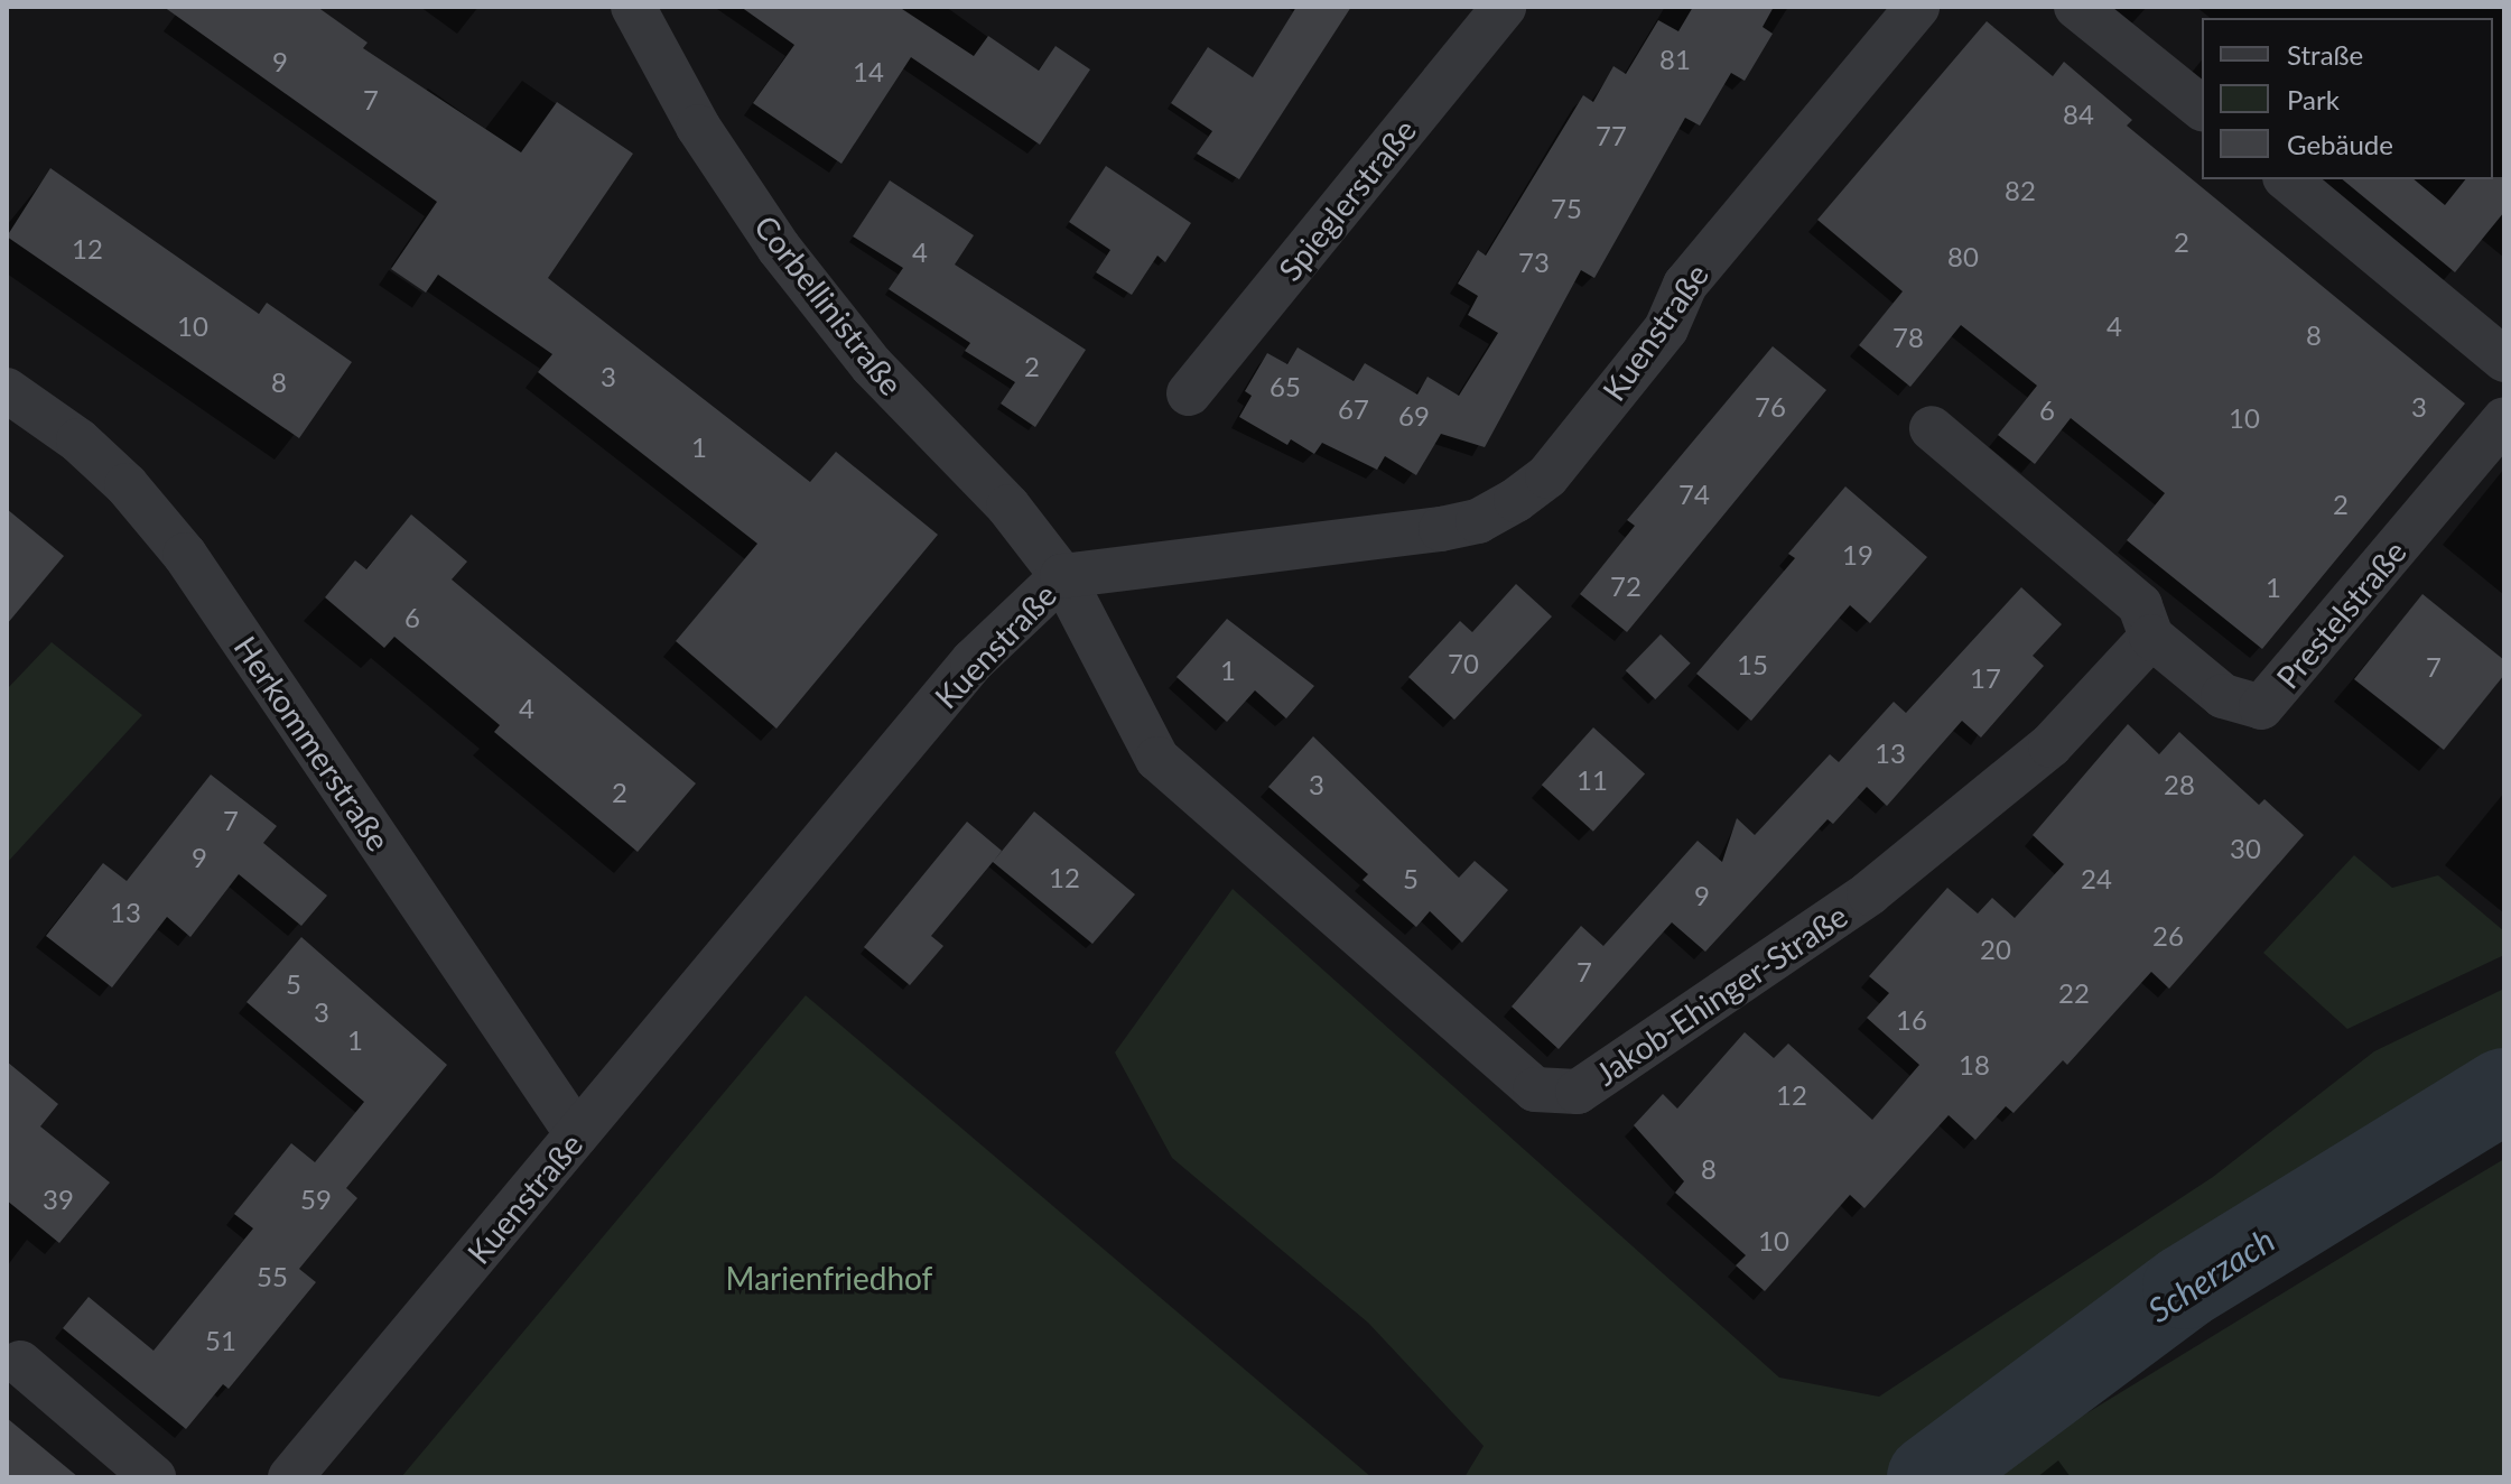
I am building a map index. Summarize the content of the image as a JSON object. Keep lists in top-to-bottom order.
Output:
{
  "streets": {
    "street": [
      "Spieglerstraße",
      "Corbellinistraße",
      "Kuenstraße",
      "Prestelstraße",
      "Herkommerstraße",
      "Jakob-Ehinger-Straße"
    ]
  },
  "crossings": [
    ["Corbellinistraße", "Kuenstraße"],
    ["Corbellinistraße", "Jakob-Ehinger-Straße"],
    ["Kuenstraße", "Herkommerstraße"],
    ["Kuenstraße", "Jakob-Ehinger-Straße"],
    ["Prestelstraße", "Jakob-Ehinger-Straße"]
  ],
  "water": ["Scherzach"],
  "parks": ["Marienfriedhof"],
  "house_numbers": [
    "81",
    "9",
    "14",
    "7",
    "84",
    "77",
    "82",
    "75",
    "2",
    "12",
    "4",
    "80",
    "73",
    "10",
    "4",
    "8",
    "78",
    "2",
    "3",
    "8",
    "65",
    "76",
    "3",
    "67",
    "6",
    "69",
    "10",
    "1",
    "74",
    "2",
    "19",
    "72",
    "1",
    "6",
    "70",
    "15",
    "7",
    "1",
    "17",
    "4",
    "13",
    "11",
    "3",
    "28",
    "2",
    "7",
    "30",
    "9",
    "12",
    "5",
    "24",
    "9",
    "13",
    "26",
    "20",
    "7",
    "5",
    "22",
    "3",
    "16",
    "1",
    "18",
    "12",
    "8",
    "39",
    "59",
    "10",
    "55",
    "51"
  ],
  "legend": ["Straße", "Park", "Gebäude"]
}
